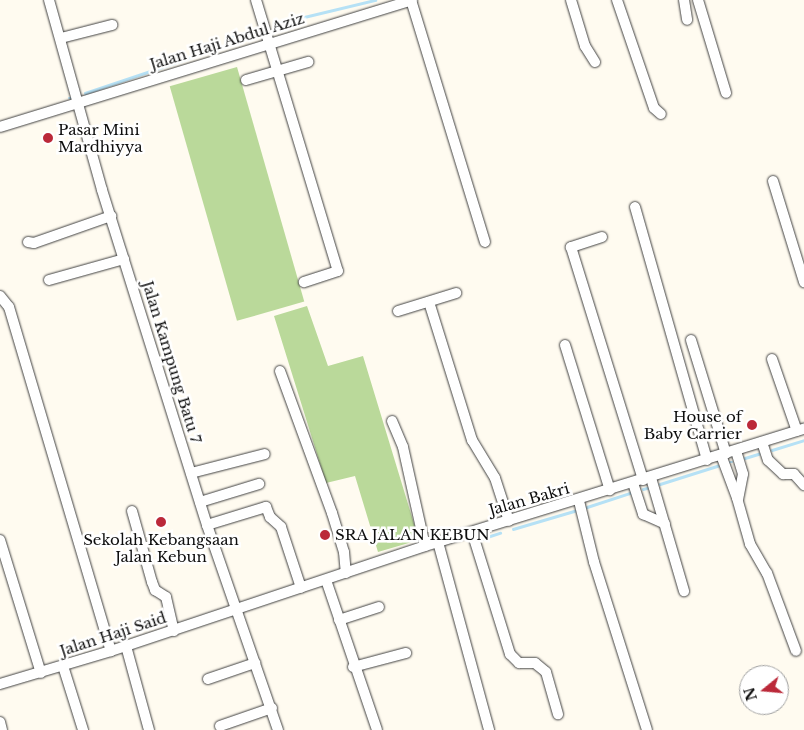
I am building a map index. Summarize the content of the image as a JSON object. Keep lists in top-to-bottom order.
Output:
{
  "streets": {
    "street": [
      "Jalan Haji Abdul Aziz",
      "Jalan Kampung Batu 7",
      "Jalan Bakri",
      "Jalan Haji Said"
    ]
  },
  "crossings": [
    ["Jalan Haji Abdul Aziz", "Jalan Kampung Batu 7"],
    ["Jalan Kampung Batu 7", "Jalan Bakri"],
    ["Jalan Kampung Batu 7", "Jalan Haji Said"],
    ["Jalan Bakri", "Jalan Haji Said"]
  ],
  "places": [
    "Pasar Mini Mardhiyya",
    "House of Baby Carrier",
    "Sekolah Kebangsaan Jalan Kebun",
    "SRA JALAN KEBUN"
  ],
  "north": "left"
}
